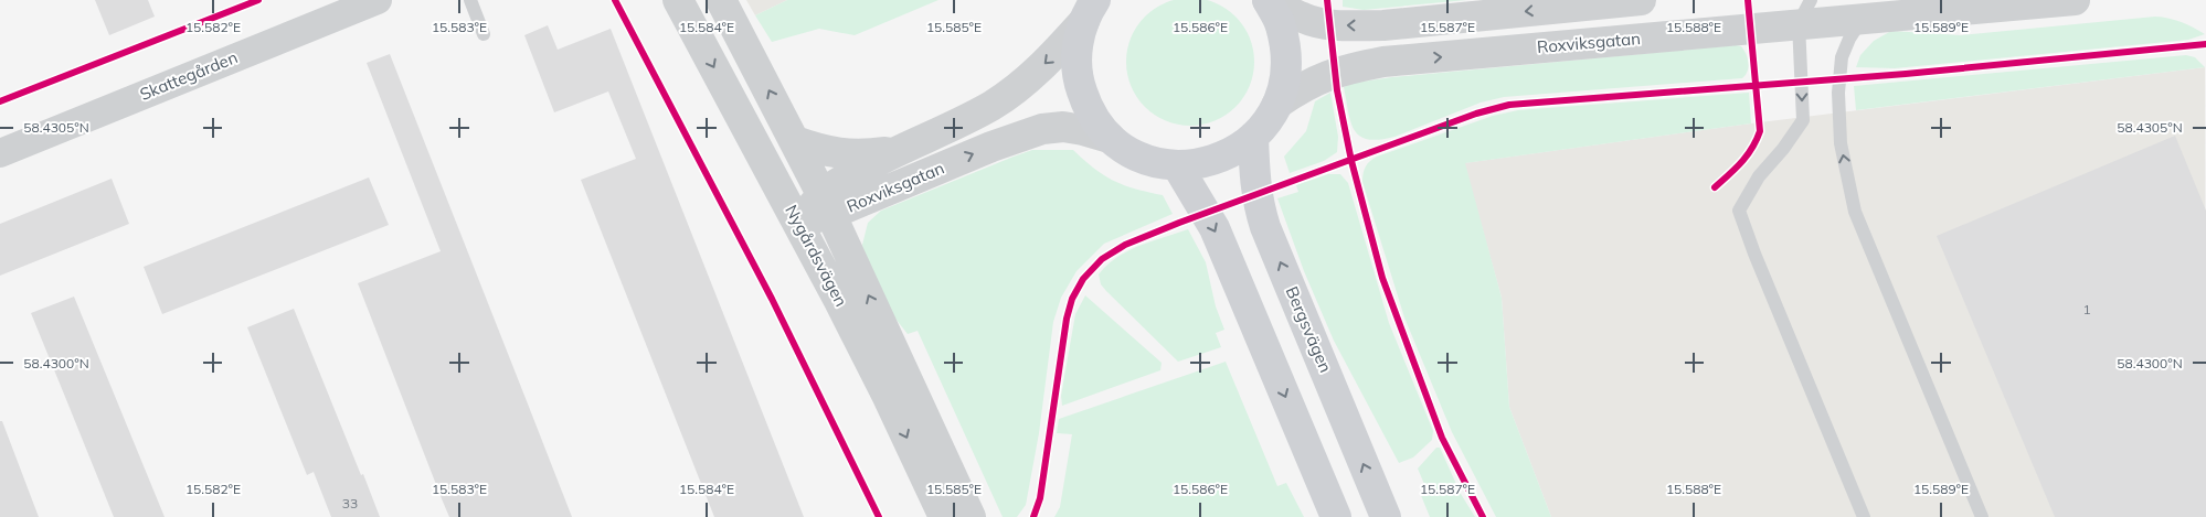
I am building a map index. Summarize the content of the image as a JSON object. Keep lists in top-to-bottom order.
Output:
{
  "streets": {
    "main road": ["Bergsvägen"],
    "street": ["Roxviksgatan", "Skattegården", "Nygårdsvägen"]
  },
  "crossings": [
    ["Roxviksgatan", "Nygårdsvägen"]
  ],
  "house_numbers": ["1", "33"],
  "coordinates": [
    "15.582°E",
    "15.583°E",
    "15.584°E",
    "15.585°E",
    "15.586°E",
    "15.587°E",
    "15.588°E",
    "15.589°E",
    "58.4305°N",
    "58.4300°N"
  ]
}
